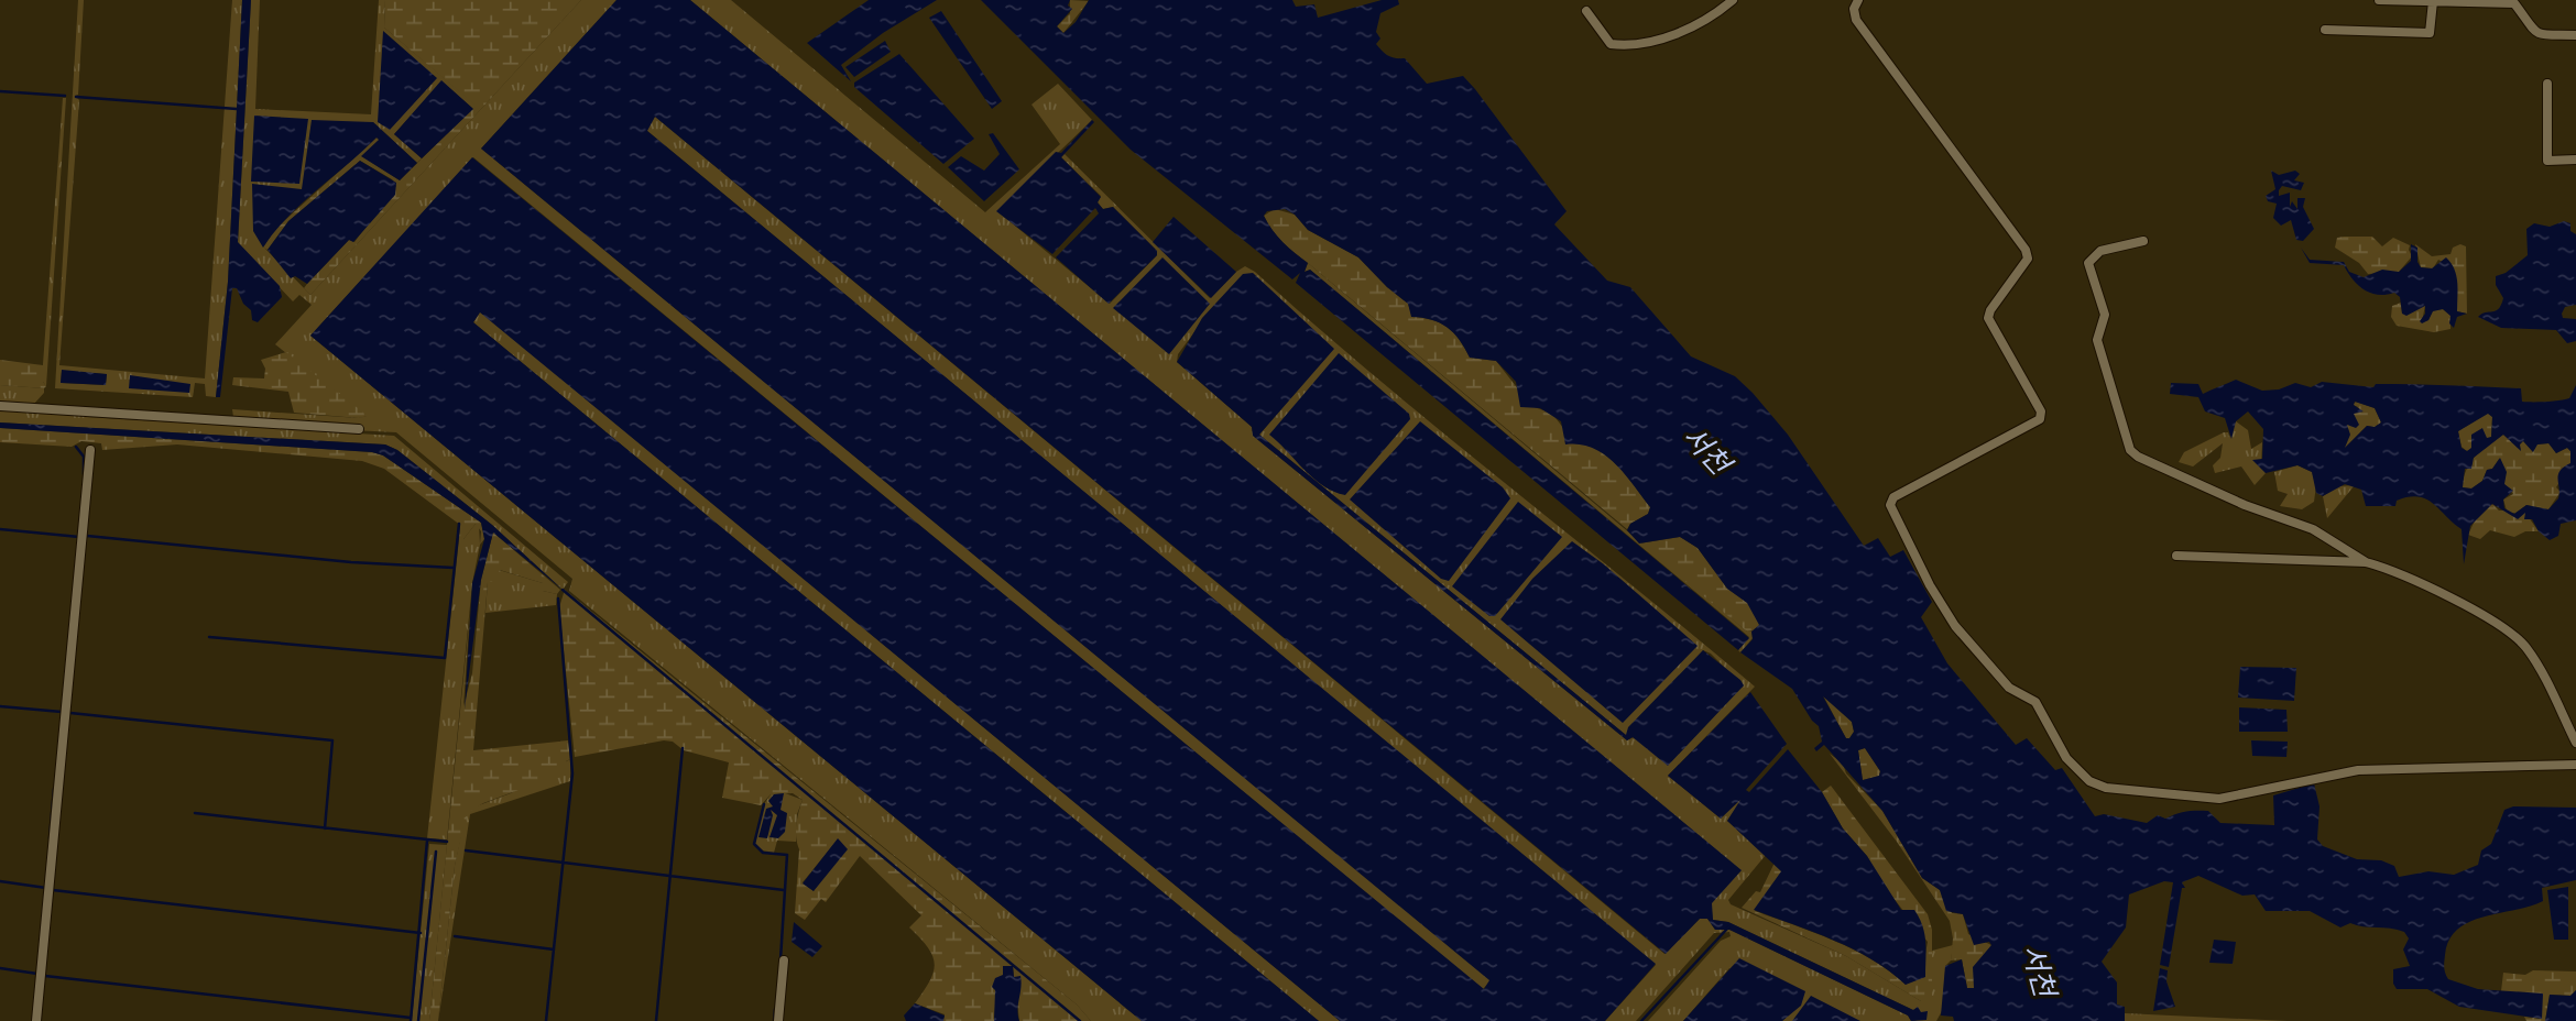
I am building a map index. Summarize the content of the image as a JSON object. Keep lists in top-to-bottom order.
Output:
{
  "water": ["서천"]
}
